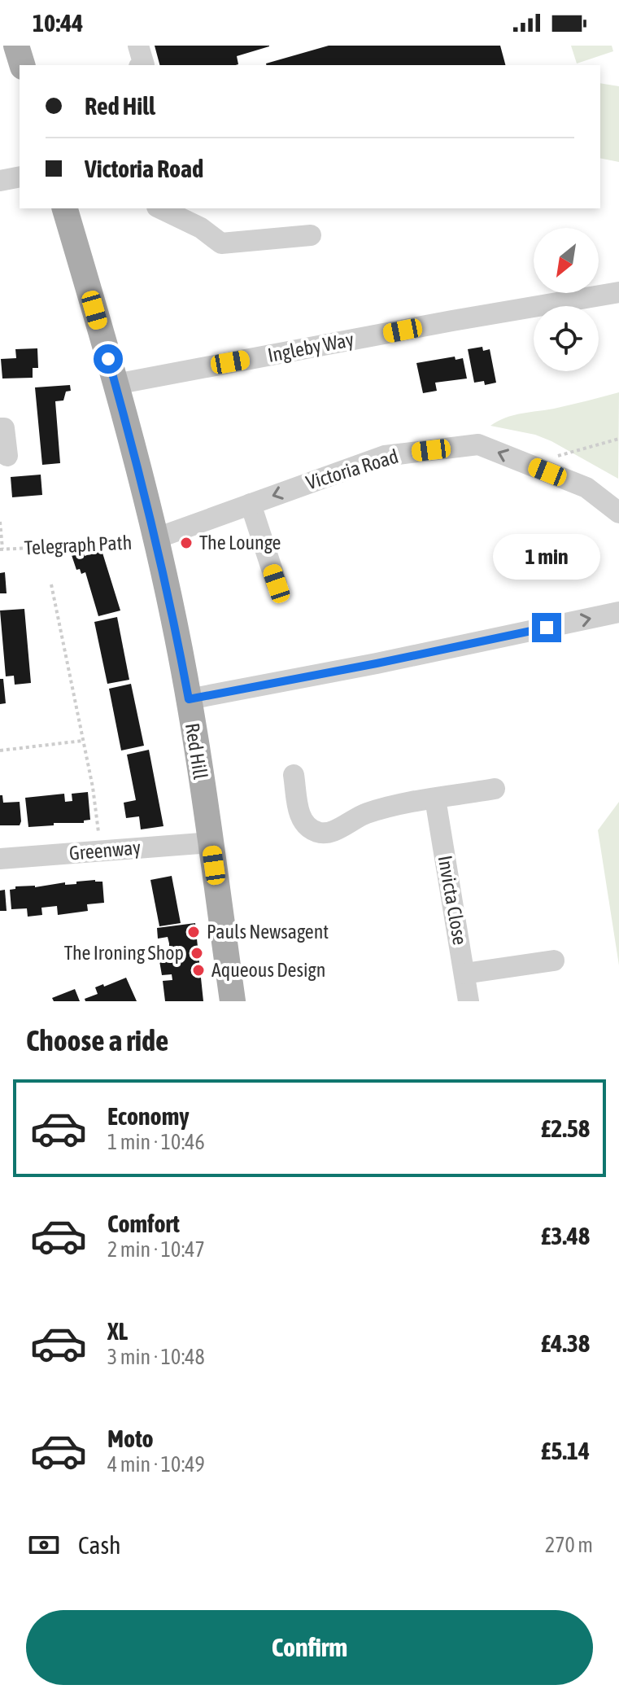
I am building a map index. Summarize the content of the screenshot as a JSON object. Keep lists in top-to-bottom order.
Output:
{
  "streets": {
    "main road": ["Red Hill"],
    "street": [
      "Ingleby Way",
      "Victoria Road",
      "Greenway",
      "Invicta Close"
    ],
    "path": ["Telegraph Path"]
  },
  "crossings": [
    ["Ingleby Way", "Red Hill"],
    ["Victoria Road", "Telegraph Path"],
    ["Victoria Road", "Red Hill"],
    ["Telegraph Path", "Red Hill"],
    ["Red Hill", "Greenway"]
  ],
  "one_way": ["Victoria Road"],
  "places": [
    "The Lounge",
    "Pauls Newsagent",
    "The Ironing Shop",
    "Aqueous Design"
  ],
  "north": "bottom left",
  "page": {
    "status": "10:44",
    "banner": ["Red Hill", "Victoria Road"],
    "bubble": "1 min",
    "heading": "Choose a ride",
    "list": [
      {
        "name": "Economy",
        "note": "1 min · 10:46",
        "value": "£2.58"
      },
      {
        "name": "Comfort",
        "note": "2 min · 10:47",
        "value": "£3.48"
      },
      {
        "name": "XL",
        "note": "3 min · 10:48",
        "value": "£4.38"
      },
      {
        "name": "Moto",
        "note": "4 min · 10:49",
        "value": "£5.14"
      }
    ],
    "pay": ["Cash", "270 m"],
    "buttons": "Confirm"
  }
}
